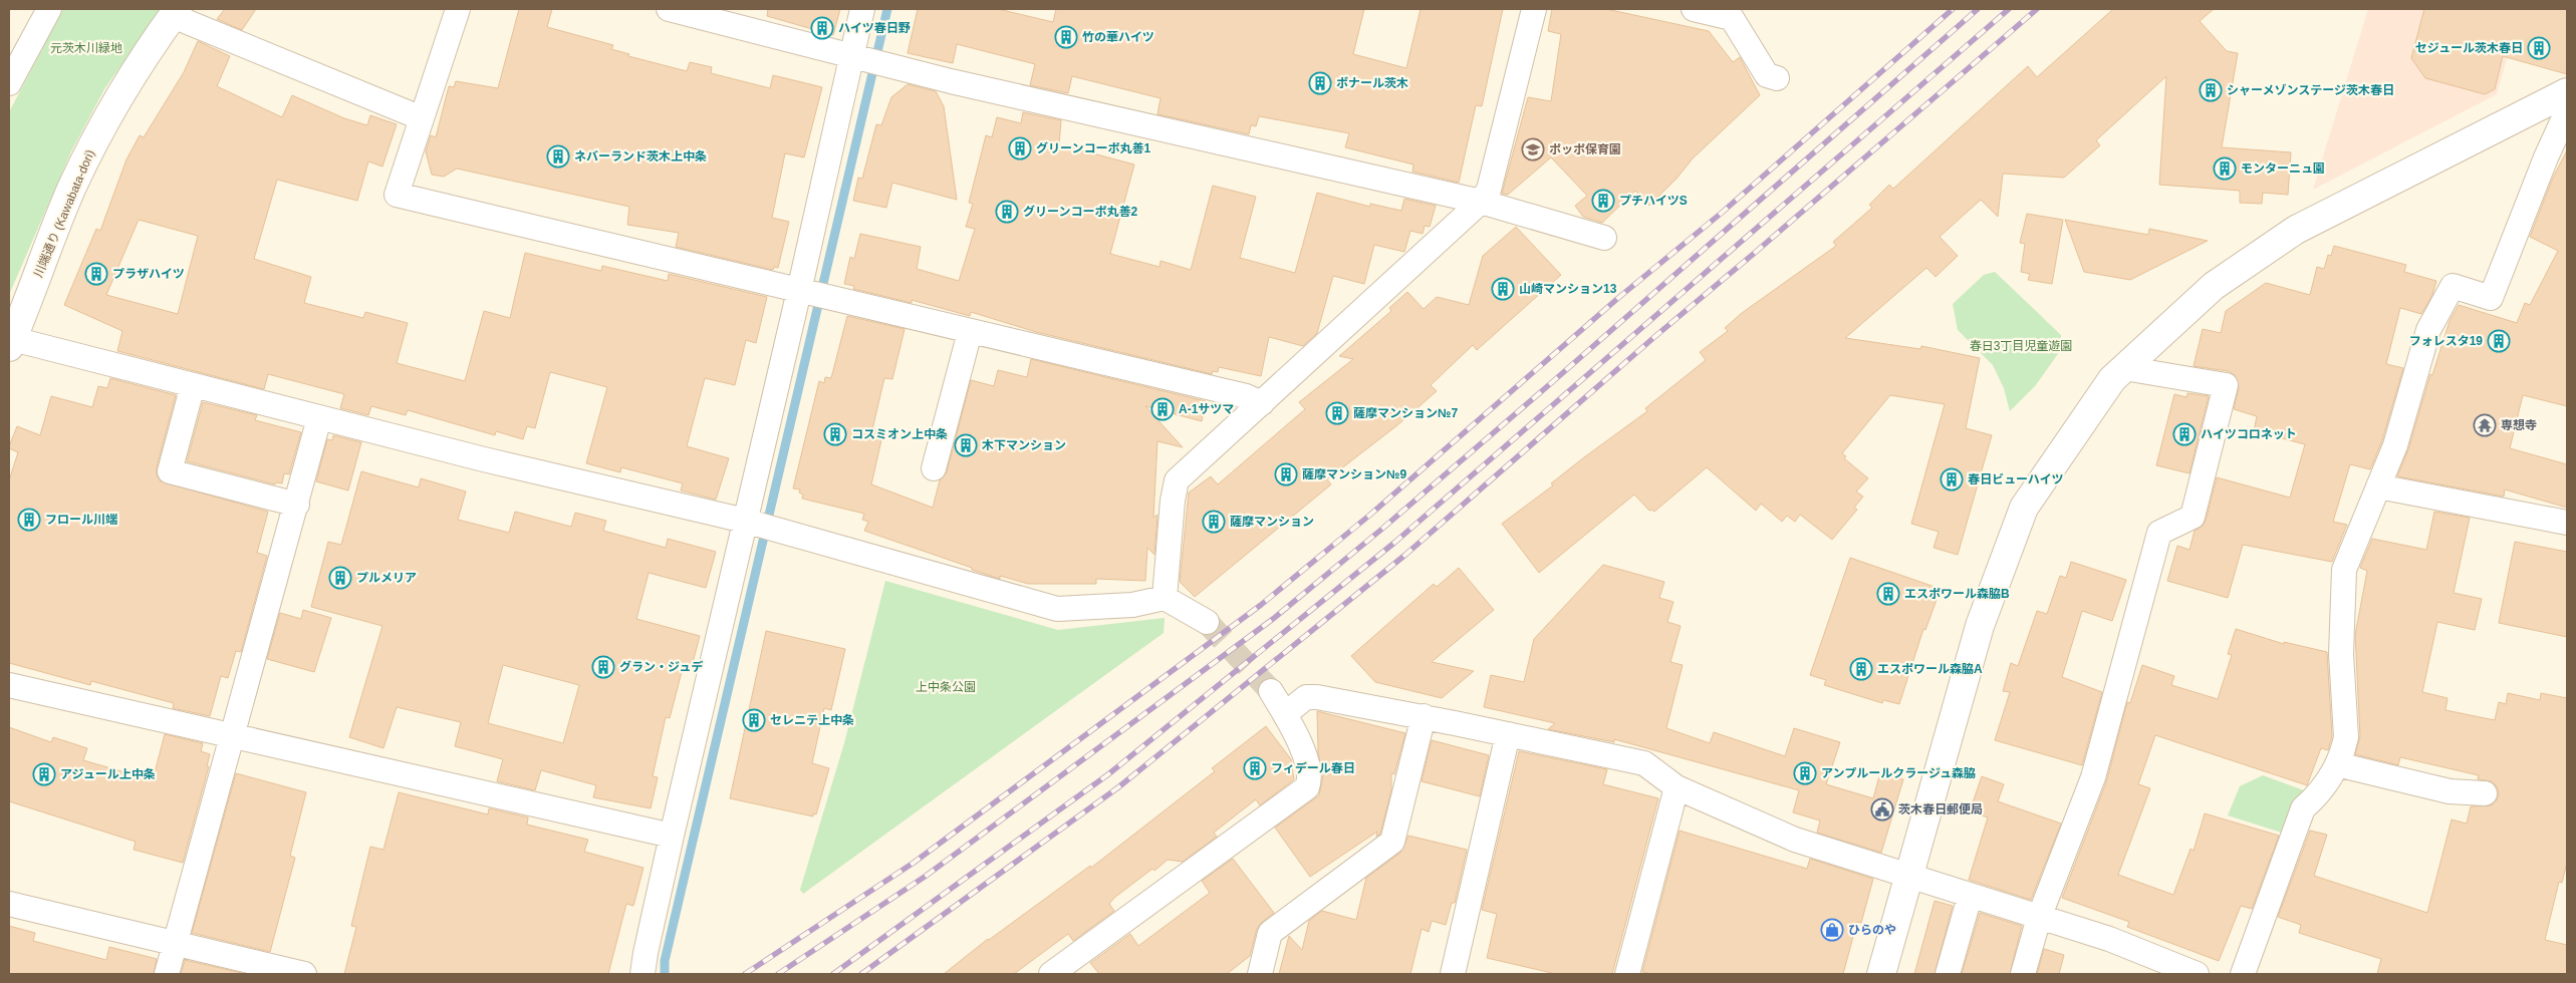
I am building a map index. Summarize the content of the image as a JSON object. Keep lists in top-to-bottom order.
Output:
{
  "streets": {
    "street": ["川端通り (Kawabata-dori)"]
  },
  "parks": ["元茨木川緑地", "春日3丁目児童遊園", "上中条公園"],
  "places": {
    "building": [
      "ハイツ春日野",
      "竹の華ハイツ",
      "セジュール茨木春日",
      "ボナール茨木",
      "シャーメゾンステージ茨木春日",
      "グリーンコーポ丸善1",
      "ネバーランド茨木上中条",
      "モンターニュ園",
      "プチハイツS",
      "グリーンコーポ丸善2",
      "プラザハイツ",
      "山崎マンション13",
      "フォレスタ19",
      "A-1サツマ",
      "薩摩マンション№7",
      "コスミオン上中条",
      "ハイツコロネット",
      "木下マンション",
      "薩摩マンション№9",
      "春日ビューハイツ",
      "フロール川端",
      "薩摩マンション",
      "プルメリア",
      "エスポワール森脇B",
      "グラン・ジュデ",
      "エスポワール森脇A",
      "セレニテ上中条",
      "フィデール春日",
      "アンプルールクラージュ森脇",
      "アジュール上中条"
    ],
    "school or university": ["ポッポ保育園"],
    "temple": ["専想寺"],
    "public building": ["茨木春日郵便局"],
    "shop": ["ひらのや"]
  }
}
